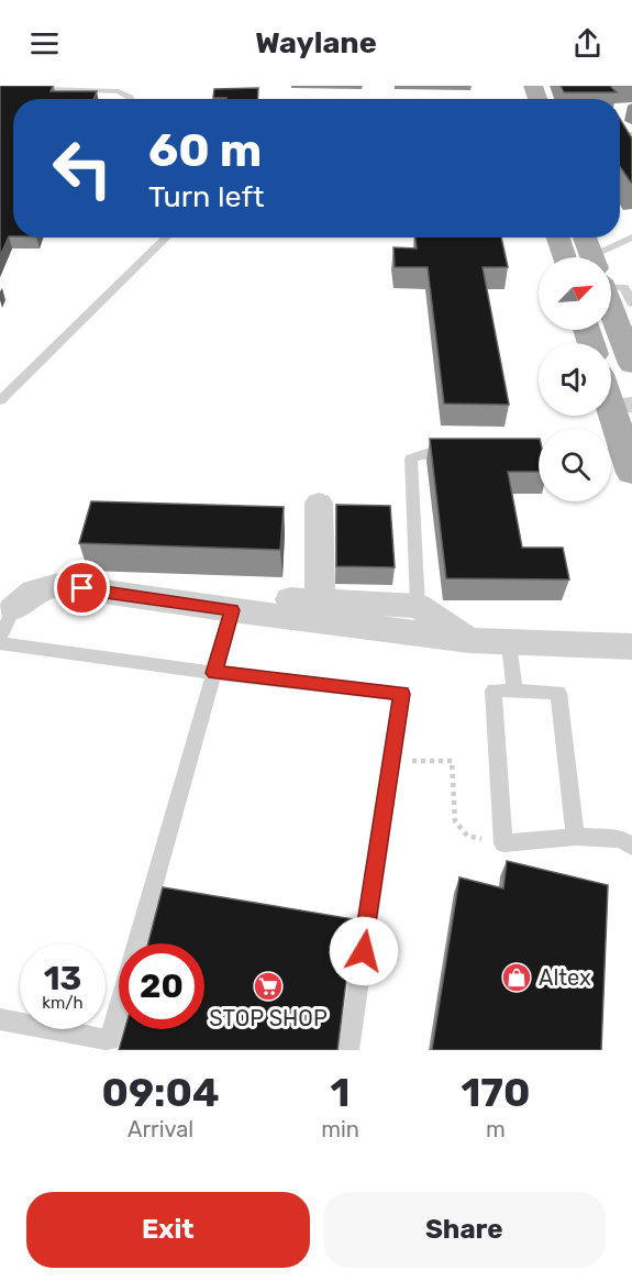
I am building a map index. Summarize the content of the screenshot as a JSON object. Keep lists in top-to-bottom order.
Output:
{
  "places": {
    "shop": ["Altex"],
    "supermarket": ["STOP SHOP"]
  },
  "north": "top right",
  "page": {
    "header": "Waylane",
    "turn": ["60 m", "Turn left"],
    "speed": "13 km/h",
    "limit": "20",
    "eta": [
      "09:04",
      "Arrival",
      "1",
      "min",
      "170",
      "m"
    ],
    "buttons": ["Exit", "Share"]
  }
}
